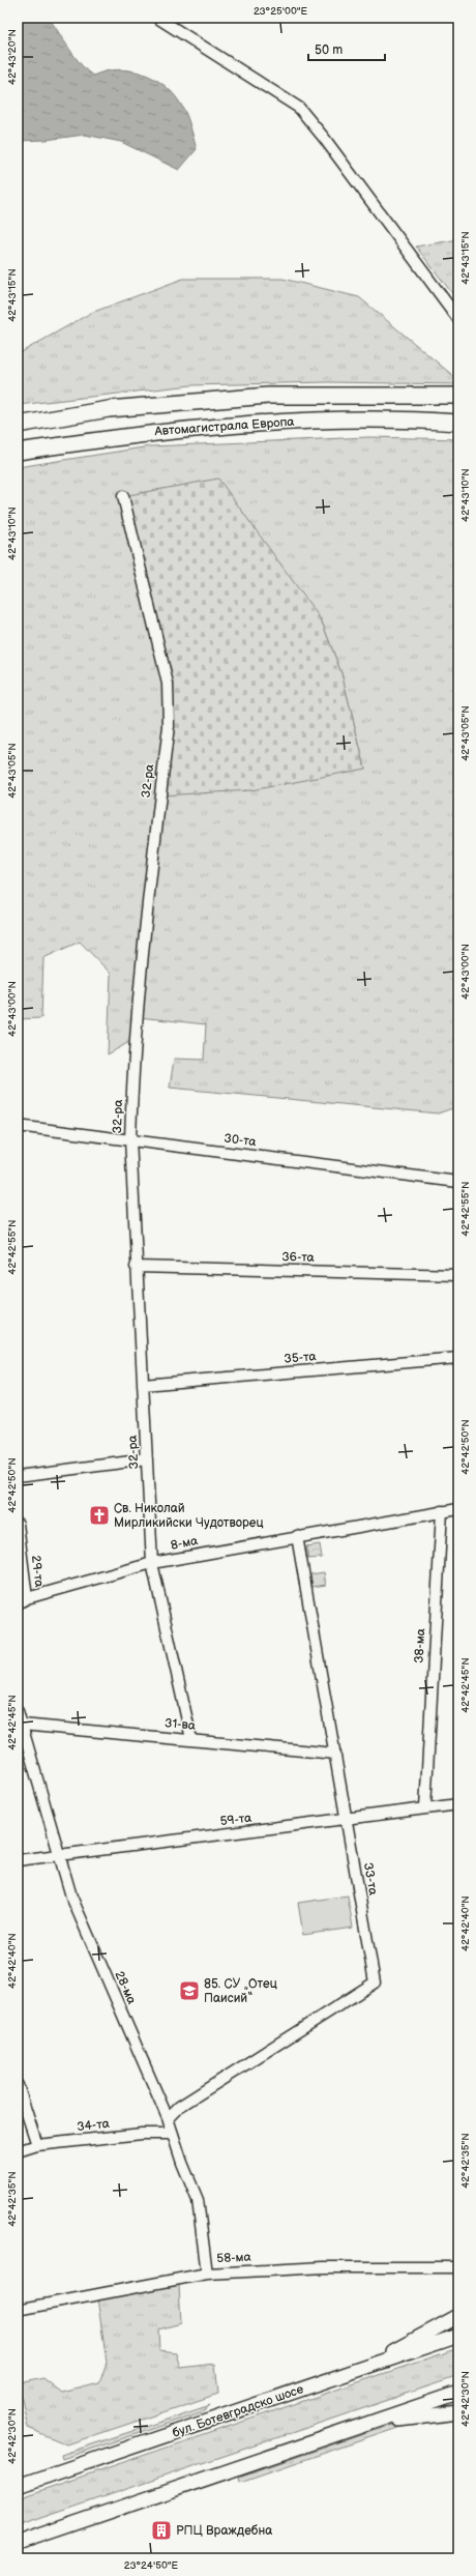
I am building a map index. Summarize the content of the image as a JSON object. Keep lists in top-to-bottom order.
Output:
{
  "streets": {
    "highway": ["Автомагистрала Европа"],
    "main road": ["бул. Ботевградско шосе"],
    "street": [
      "32-ра",
      "30-та",
      "36-та",
      "35-та",
      "8-ма",
      "29-та",
      "38-ма",
      "31-ва",
      "59-та",
      "33-та",
      "28-ма",
      "34-та",
      "58-ма"
    ]
  },
  "crossings": [
    ["32-ра", "30-та"],
    ["32-ра", "36-та"],
    ["32-ра", "35-та"],
    ["32-ра", "8-ма"],
    ["32-ра", "31-ва"],
    ["8-ма", "29-та"],
    ["8-ма", "38-ма"],
    ["8-ма", "33-та"],
    ["38-ма", "59-та"],
    ["31-ва", "33-та"],
    ["31-ва", "28-ма"],
    ["59-та", "33-та"],
    ["59-та", "28-ма"],
    ["33-та", "28-ма"],
    ["28-ма", "34-та"],
    ["28-ма", "58-ма"]
  ],
  "places": {
    "church": ["Св. Николай Мирликийски Чудотворец"],
    "school or university": ["85. СУ „Отец Паисий“"],
    "building": ["РПЦ Враждебна"]
  },
  "scale_bar": "50 m",
  "coordinates": [
    "23°25'00\"E",
    "42°43'20\"N",
    "42°43'15\"N",
    "42°43'10\"N",
    "42°43'05\"N",
    "42°43'00\"N",
    "42°42'55\"N",
    "42°42'50\"N",
    "42°42'45\"N",
    "42°42'40\"N",
    "42°42'35\"N",
    "42°42'30\"N",
    "23°24'50\"E"
  ]
}
